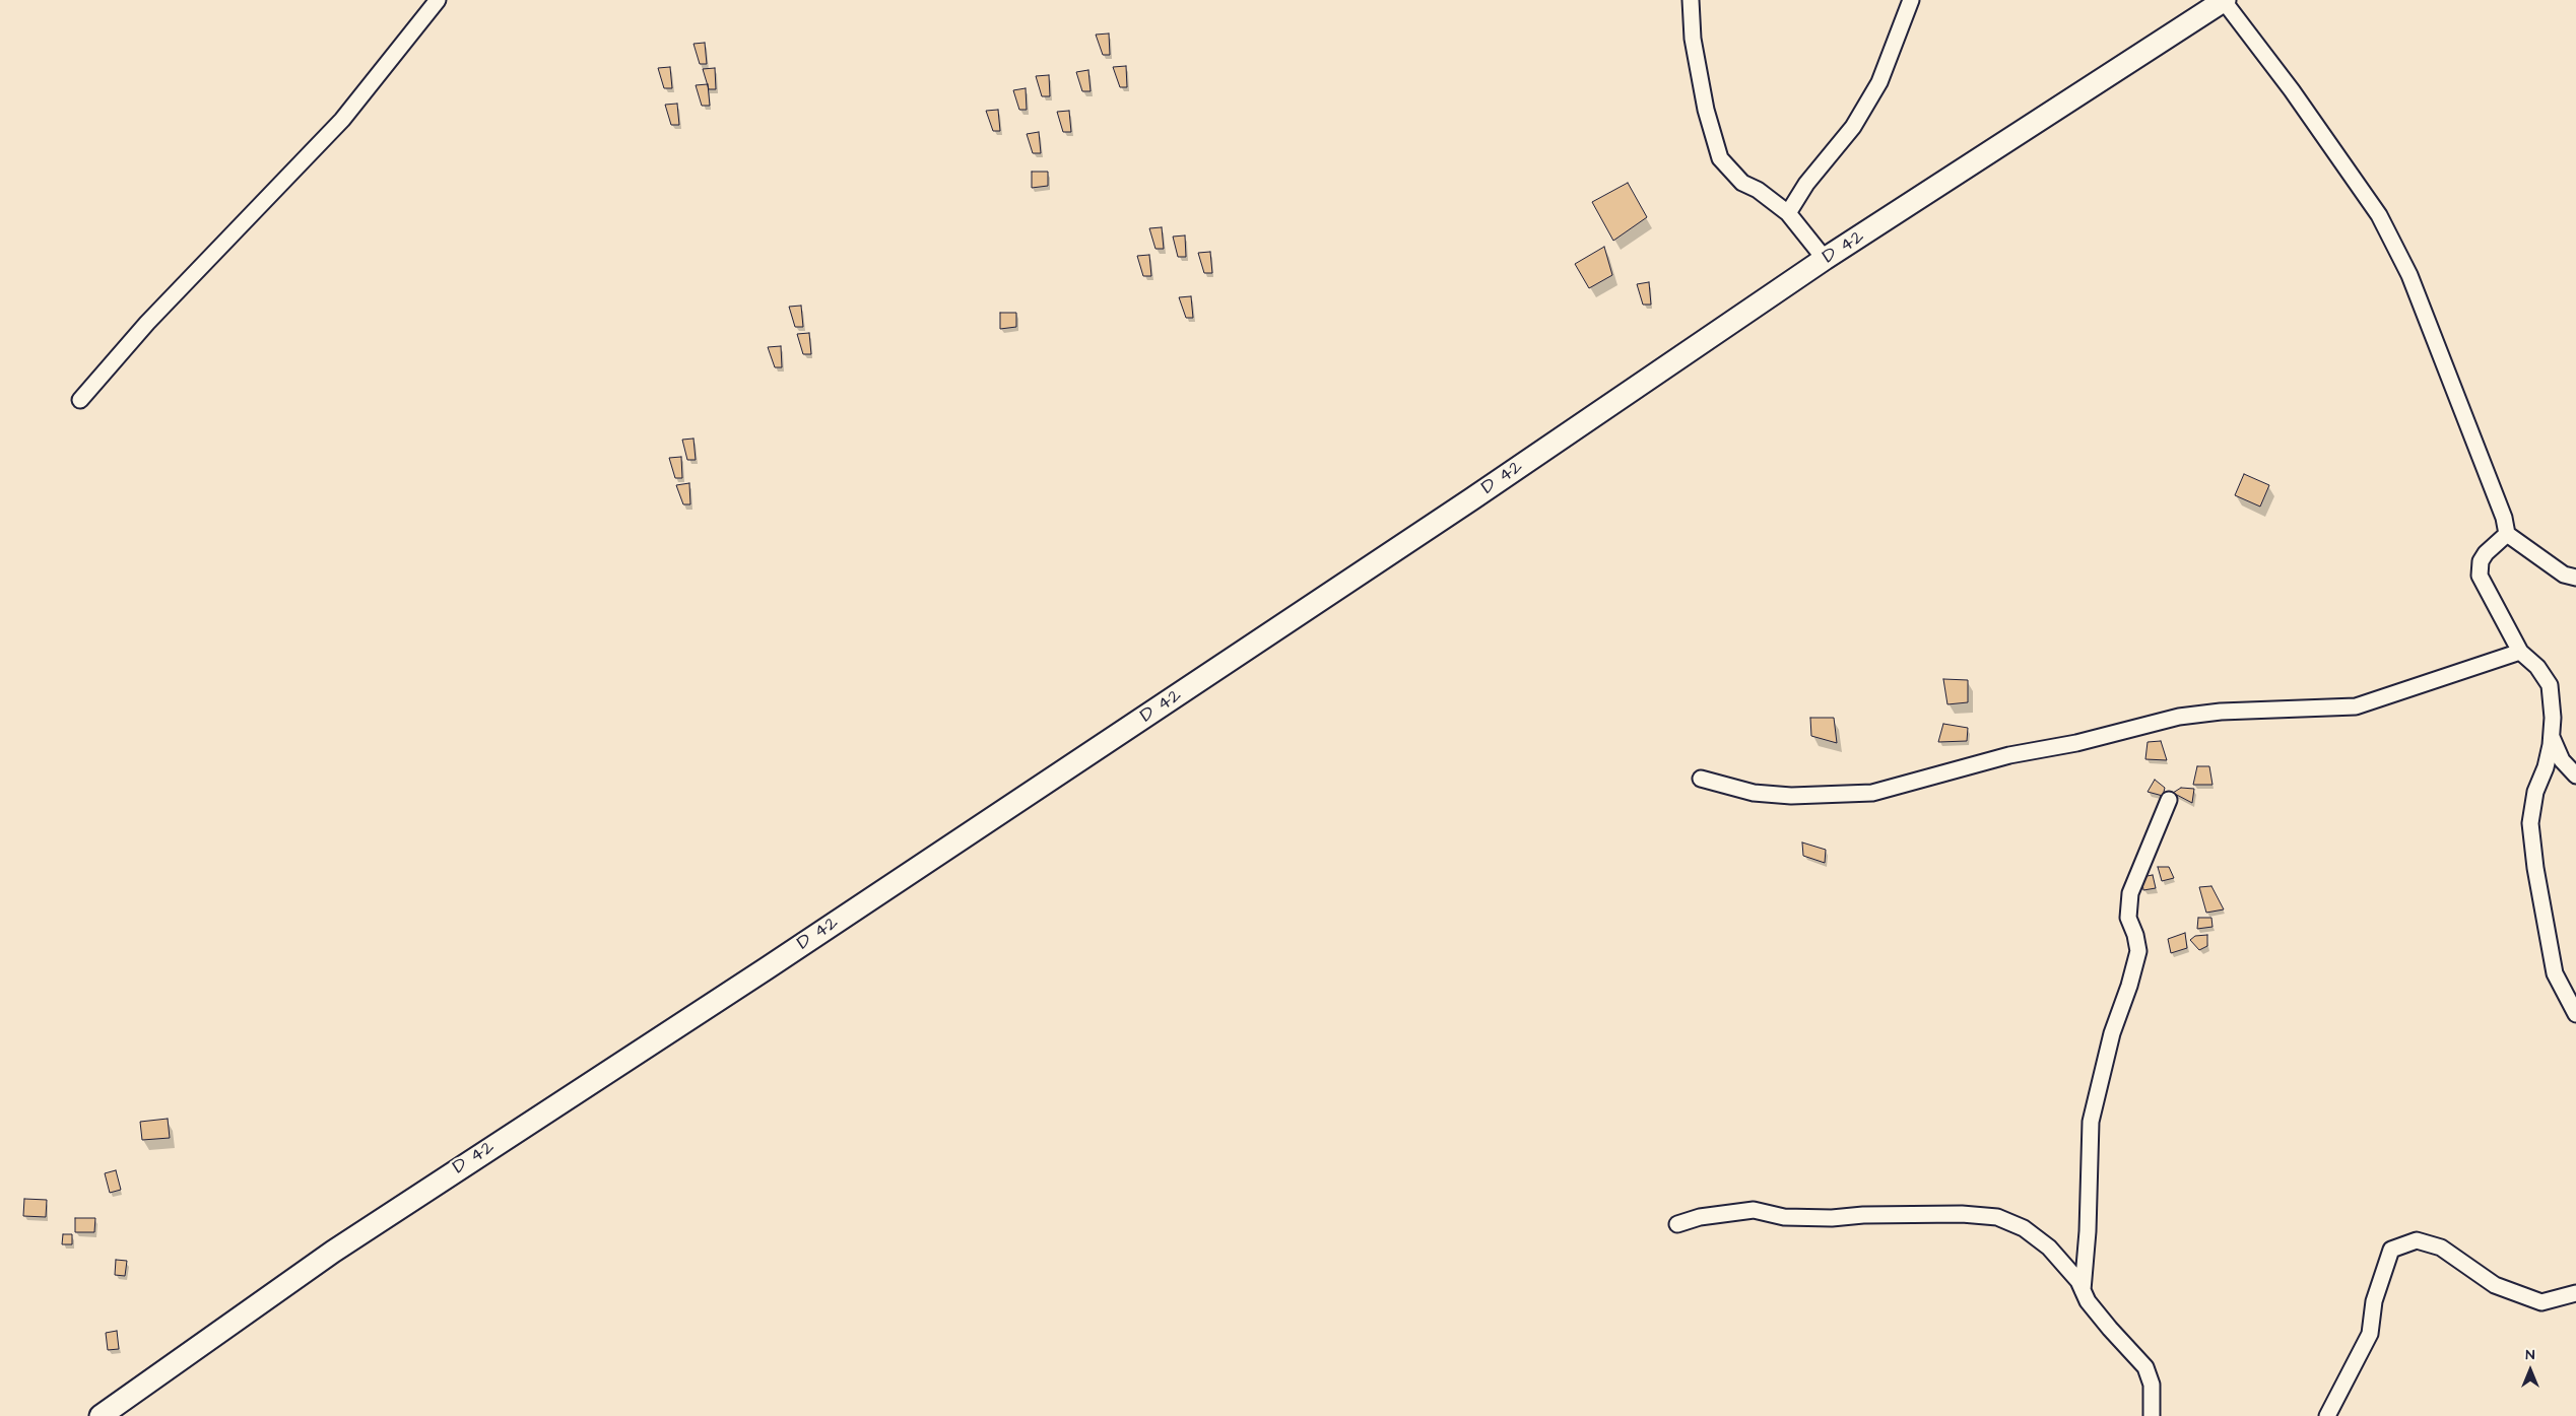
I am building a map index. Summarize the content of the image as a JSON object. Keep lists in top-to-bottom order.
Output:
{
  "streets": {
    "street": ["D 42"]
  },
  "north": "top"
}
